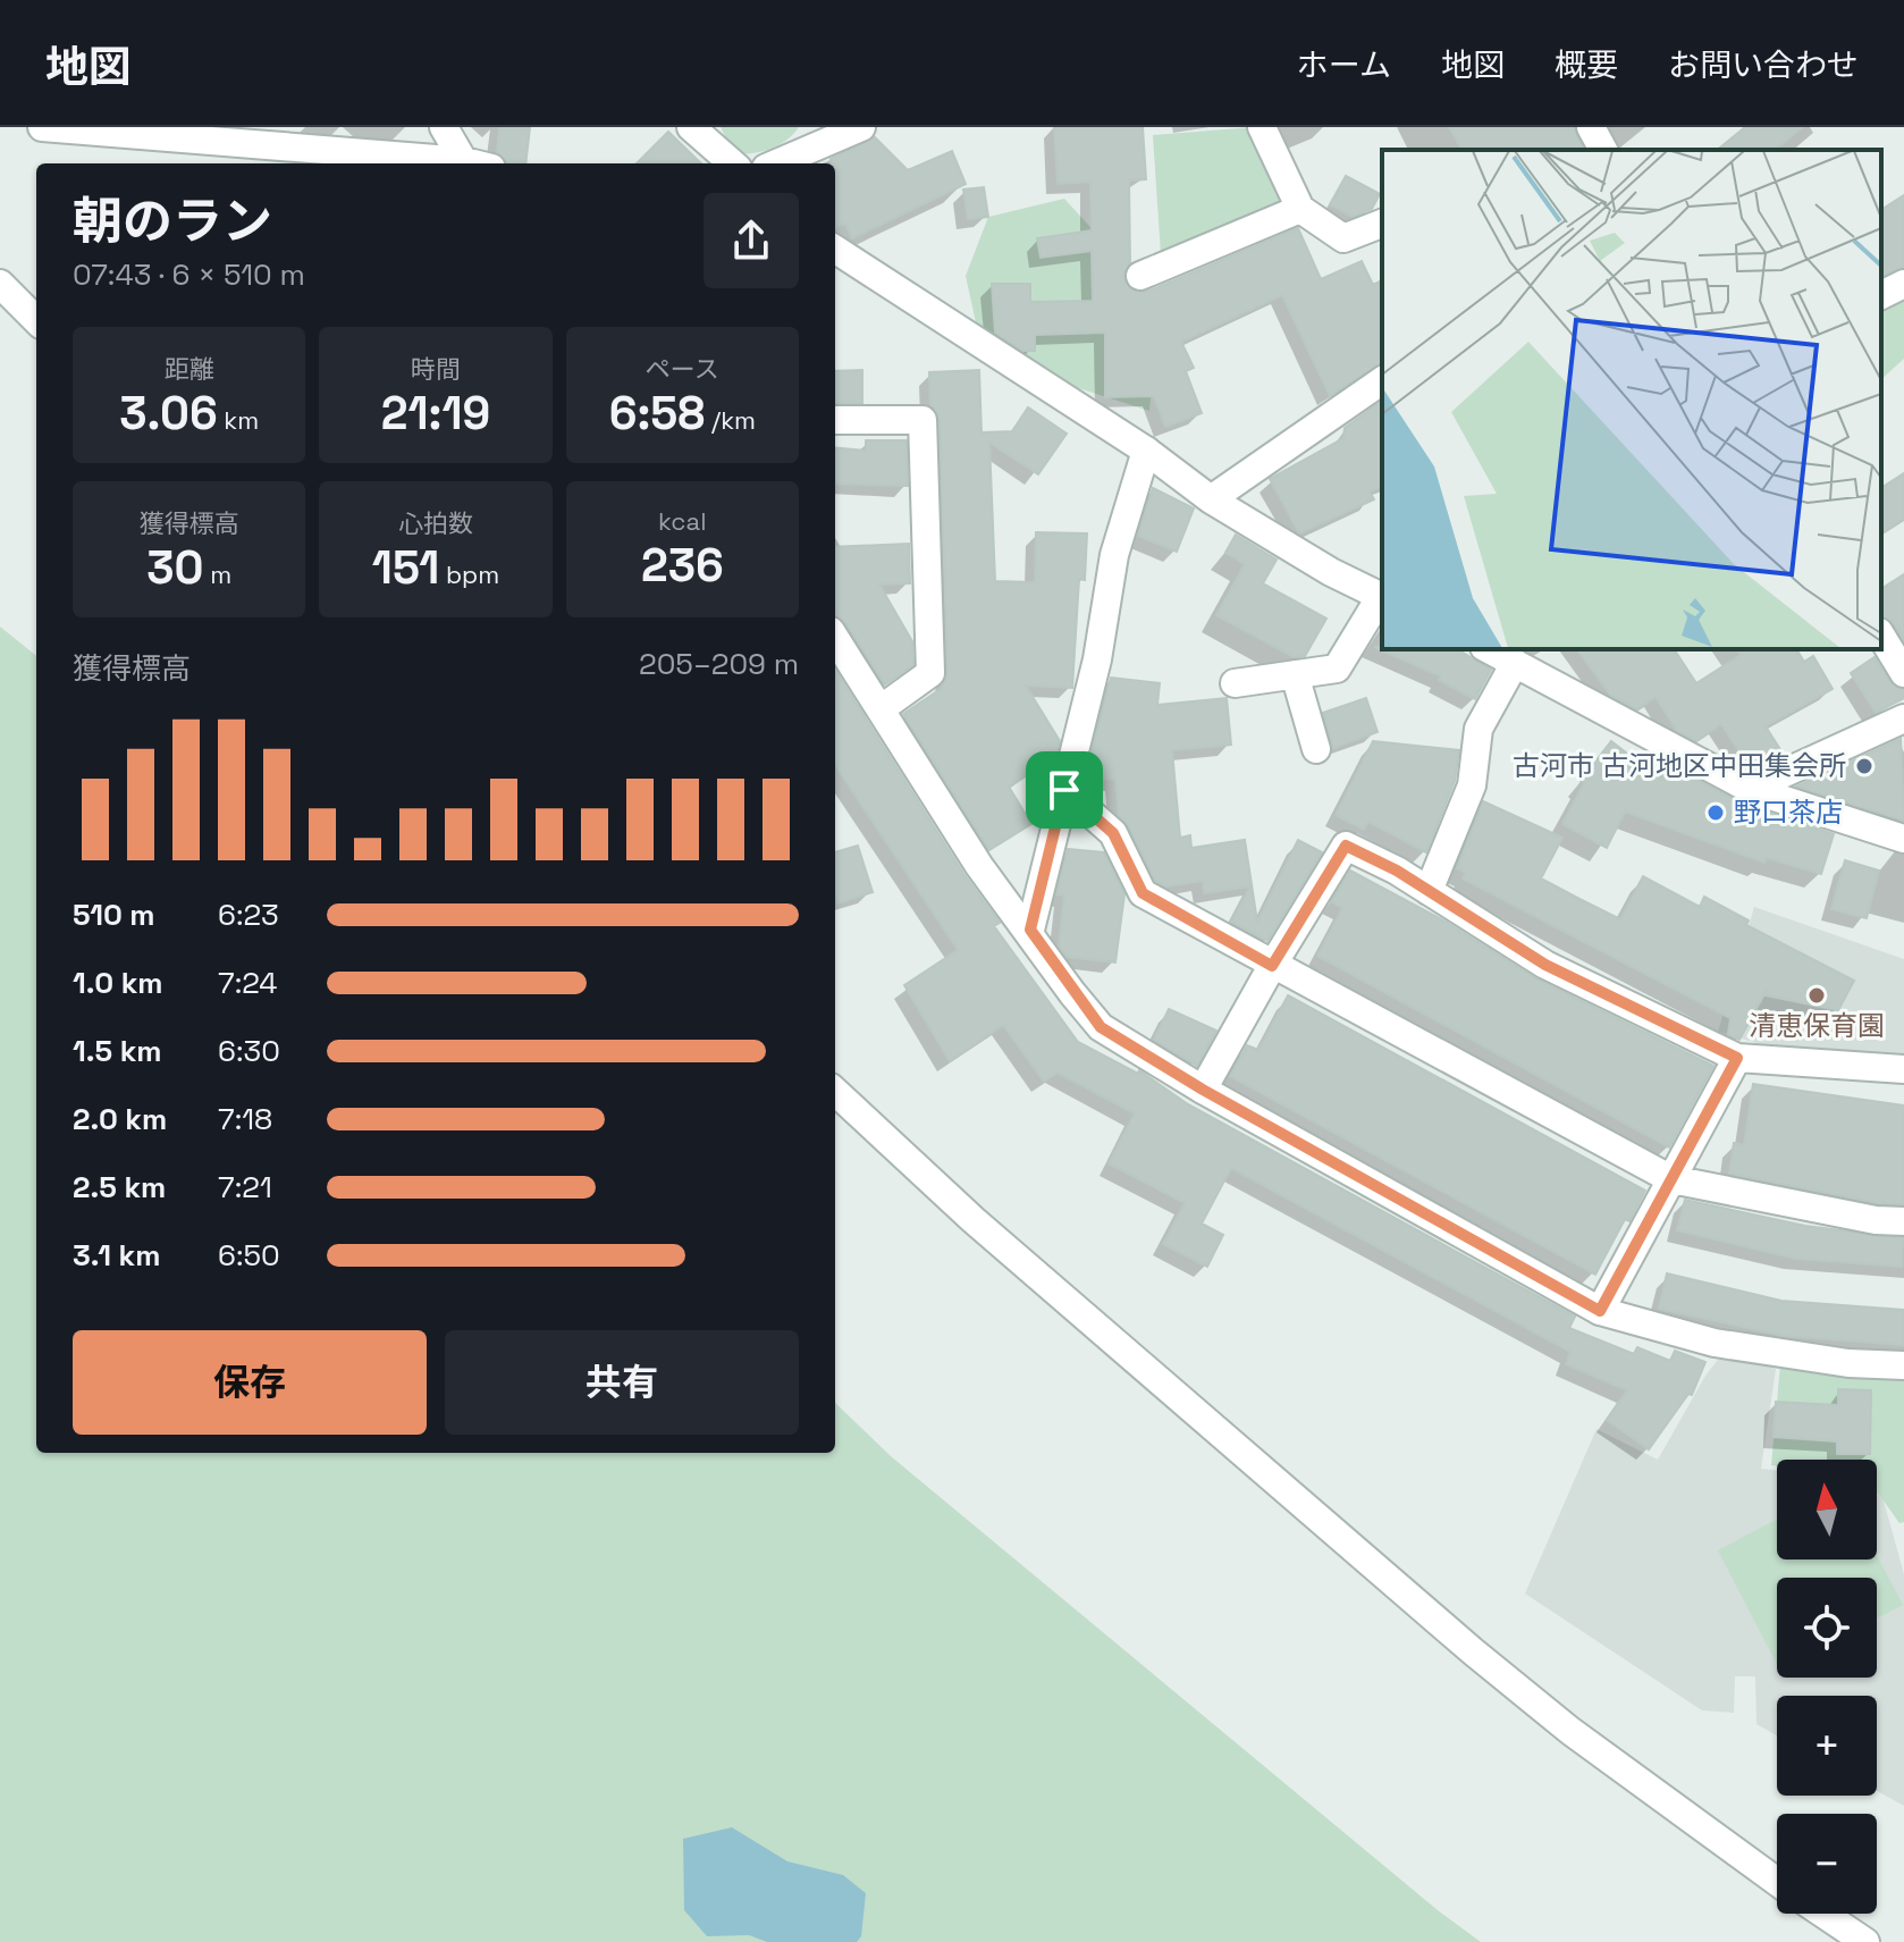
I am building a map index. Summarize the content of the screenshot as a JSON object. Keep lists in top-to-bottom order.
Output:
{
  "places": ["古河市 古河地区中田集会所", "野口茶店", "清恵保育園"],
  "north": "top",
  "page": {
    "header": "地図",
    "nav": [
      "ホーム",
      "地図",
      "概要",
      "お問い合わせ"
    ],
    "heading": ["朝のラン", "07:43 · 6 × 510 m"],
    "stats": [
      ["距離", "3.06 km"],
      ["時間", "21:19"],
      ["ペース", "6:58 /km"],
      ["獲得標高", "30 m"],
      ["心拍数", "151 bpm"],
      ["kcal", "236"]
    ],
    "chart": ["獲得標高", "205–209 m"],
    "list": [
      {
        "name": "510 m",
        "note": "6:23"
      },
      {
        "name": "1.0 km",
        "note": "7:24"
      },
      {
        "name": "1.5 km",
        "note": "6:30"
      },
      {
        "name": "2.0 km",
        "note": "7:18"
      },
      {
        "name": "2.5 km",
        "note": "7:21"
      },
      {
        "name": "3.1 km",
        "note": "6:50"
      }
    ],
    "buttons": ["保存", "共有"],
    "map_buttons": ["+", "−"]
  }
}
